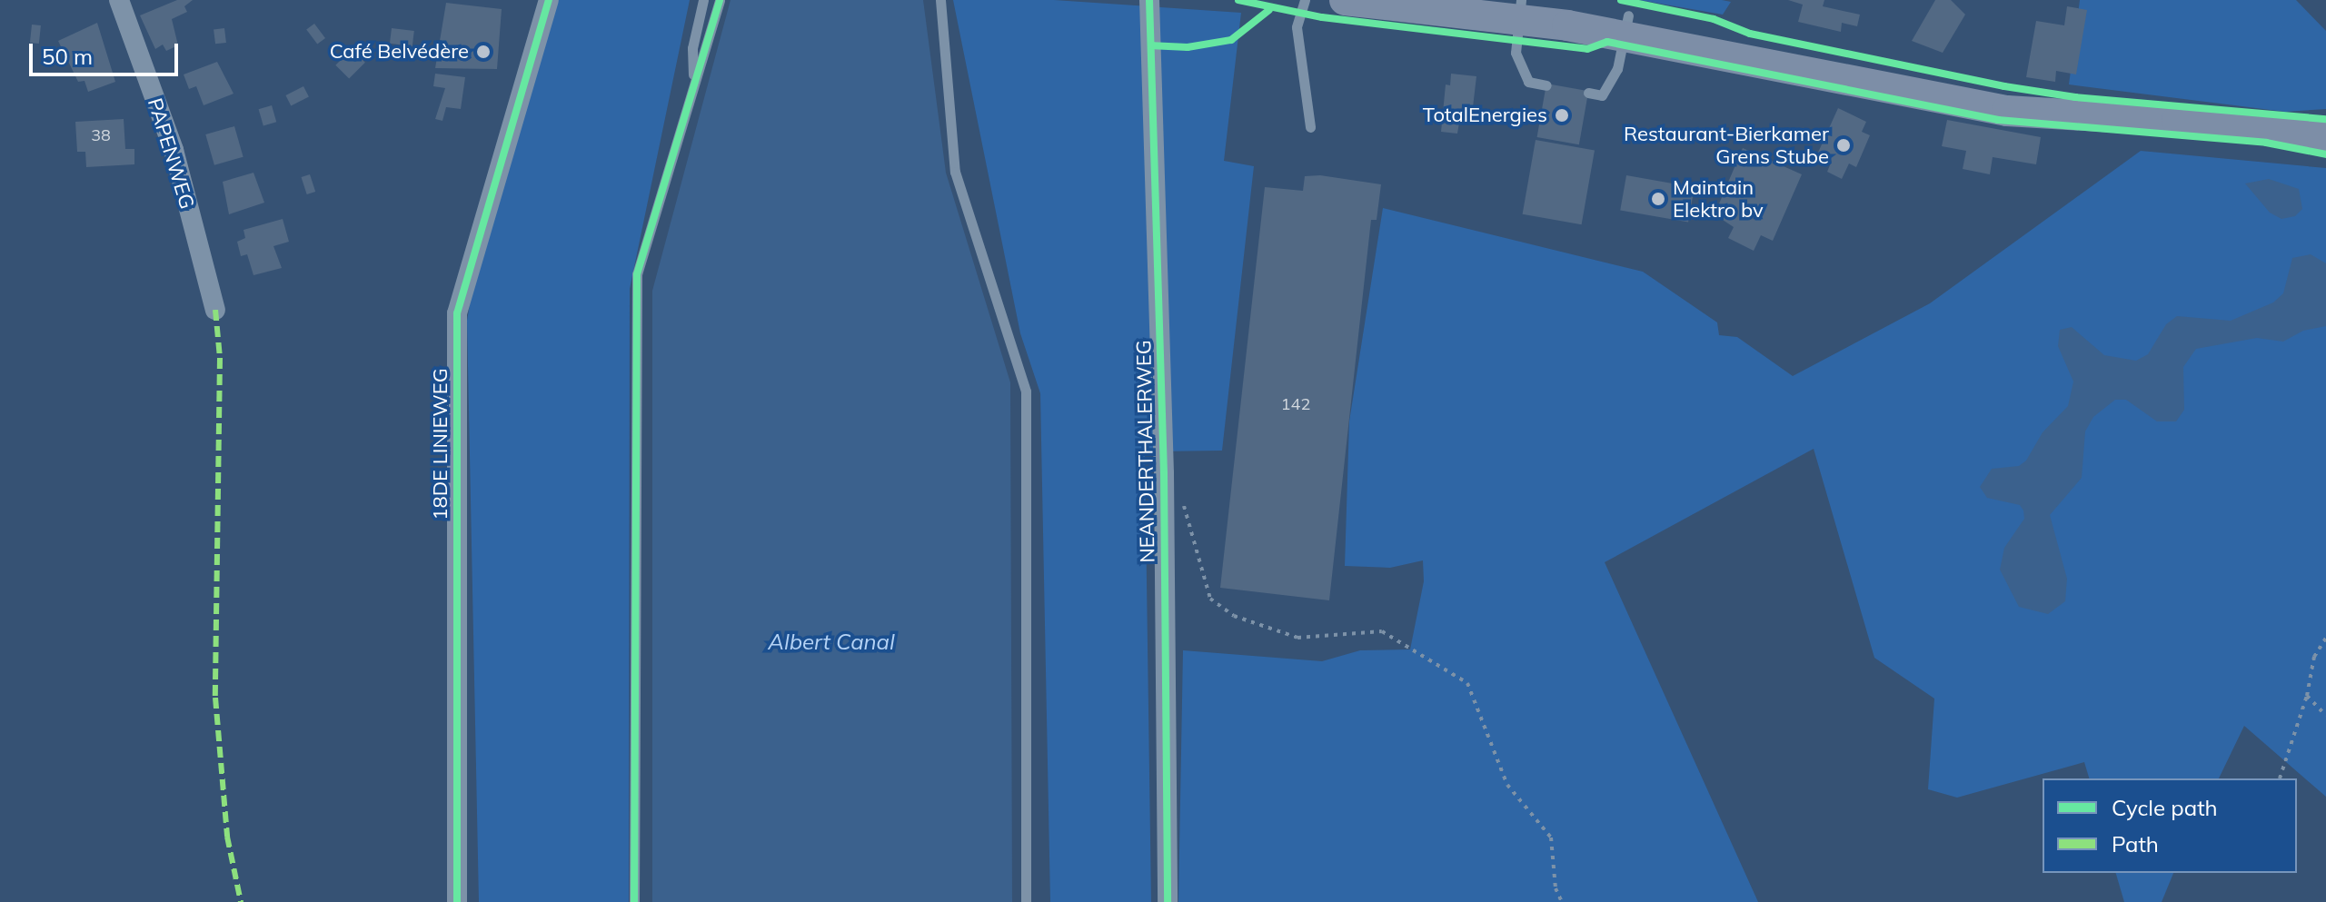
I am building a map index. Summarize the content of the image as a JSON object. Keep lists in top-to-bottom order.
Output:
{
  "streets": {
    "street": ["PAPENWEG", "18DE LINIEWEG", "NEANDERTHALERWEG"]
  },
  "water": ["Albert Canal"],
  "places": [
    "Café Belvédère",
    "TotalEnergies",
    "Restaurant-Bierkamer Grens Stube",
    "Maintain Elektro bv"
  ],
  "house_numbers": ["38", "142"],
  "legend": ["Cycle path", "Path"],
  "scale_bar": "50 m"
}
